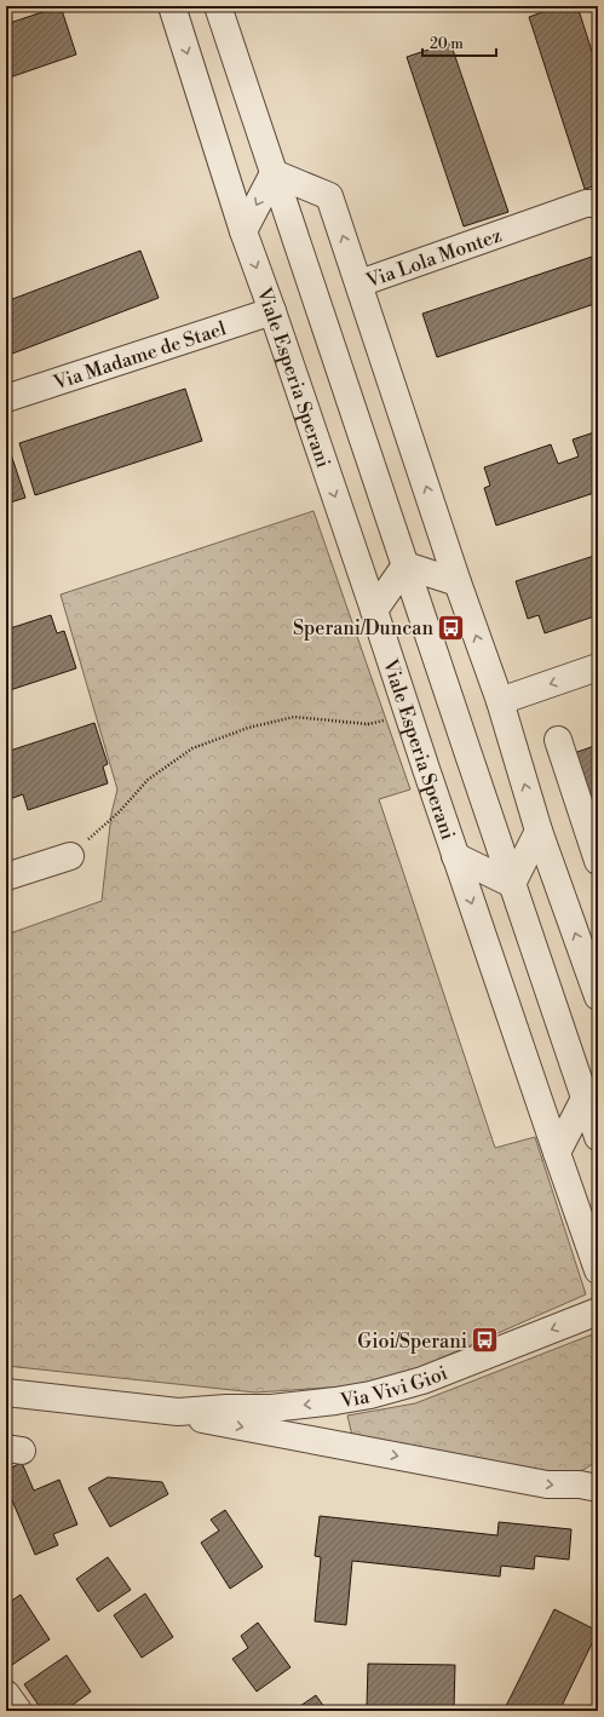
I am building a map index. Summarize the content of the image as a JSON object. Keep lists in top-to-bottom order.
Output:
{
  "streets": {
    "street": [
      "Via Lola Montez",
      "Via Madame de Stael",
      "Viale Esperia Sperani",
      "Via Vivi Gioi"
    ]
  },
  "crossings": [
    ["Via Madame de Stael", "Viale Esperia Sperani"]
  ],
  "places": {
    "bus stop": ["Sperani/Duncan", "Gioi/Sperani"]
  },
  "scale_bar": "20 m"
}
